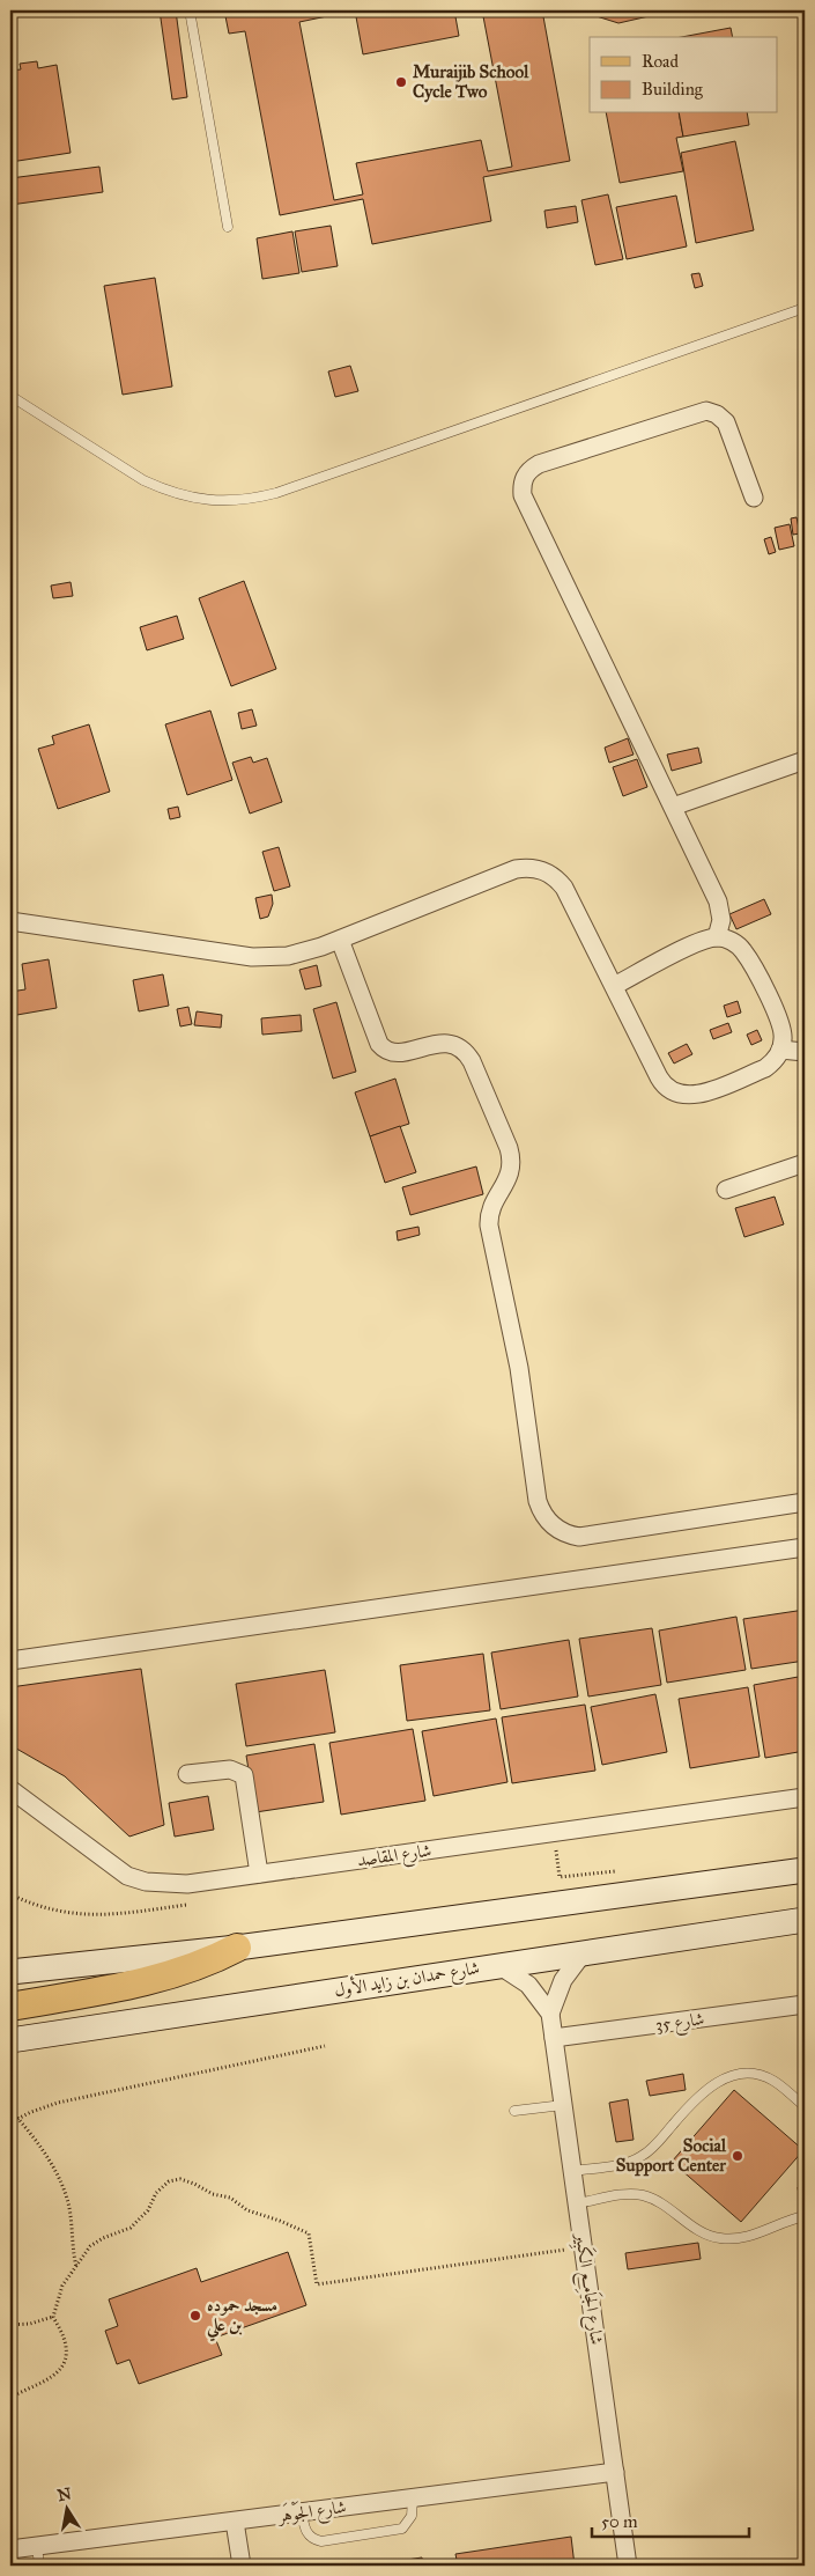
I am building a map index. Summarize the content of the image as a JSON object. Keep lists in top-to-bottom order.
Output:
{
  "streets": {
    "main road": ["شارع حمدان بن زايد الأول"],
    "street": [
      "شارع المقاصد",
      "شارع 35",
      "شارع الجَامِع الكَبِير",
      "شارع الجَوْهَر"
    ]
  },
  "crossings": [
    ["شارع حمدان بن زايد الأول", "شارع الجَامِع الكَبِير"],
    ["شارع 35", "شارع الجَامِع الكَبِير"],
    ["شارع الجَامِع الكَبِير", "شارع الجَوْهَر"]
  ],
  "places": ["Muraijib School Cycle Two", "Social Support Center", "مسجد حموده بن علي"],
  "legend": ["Road", "Building"],
  "scale_bar": "50 m",
  "north": "top"
}
